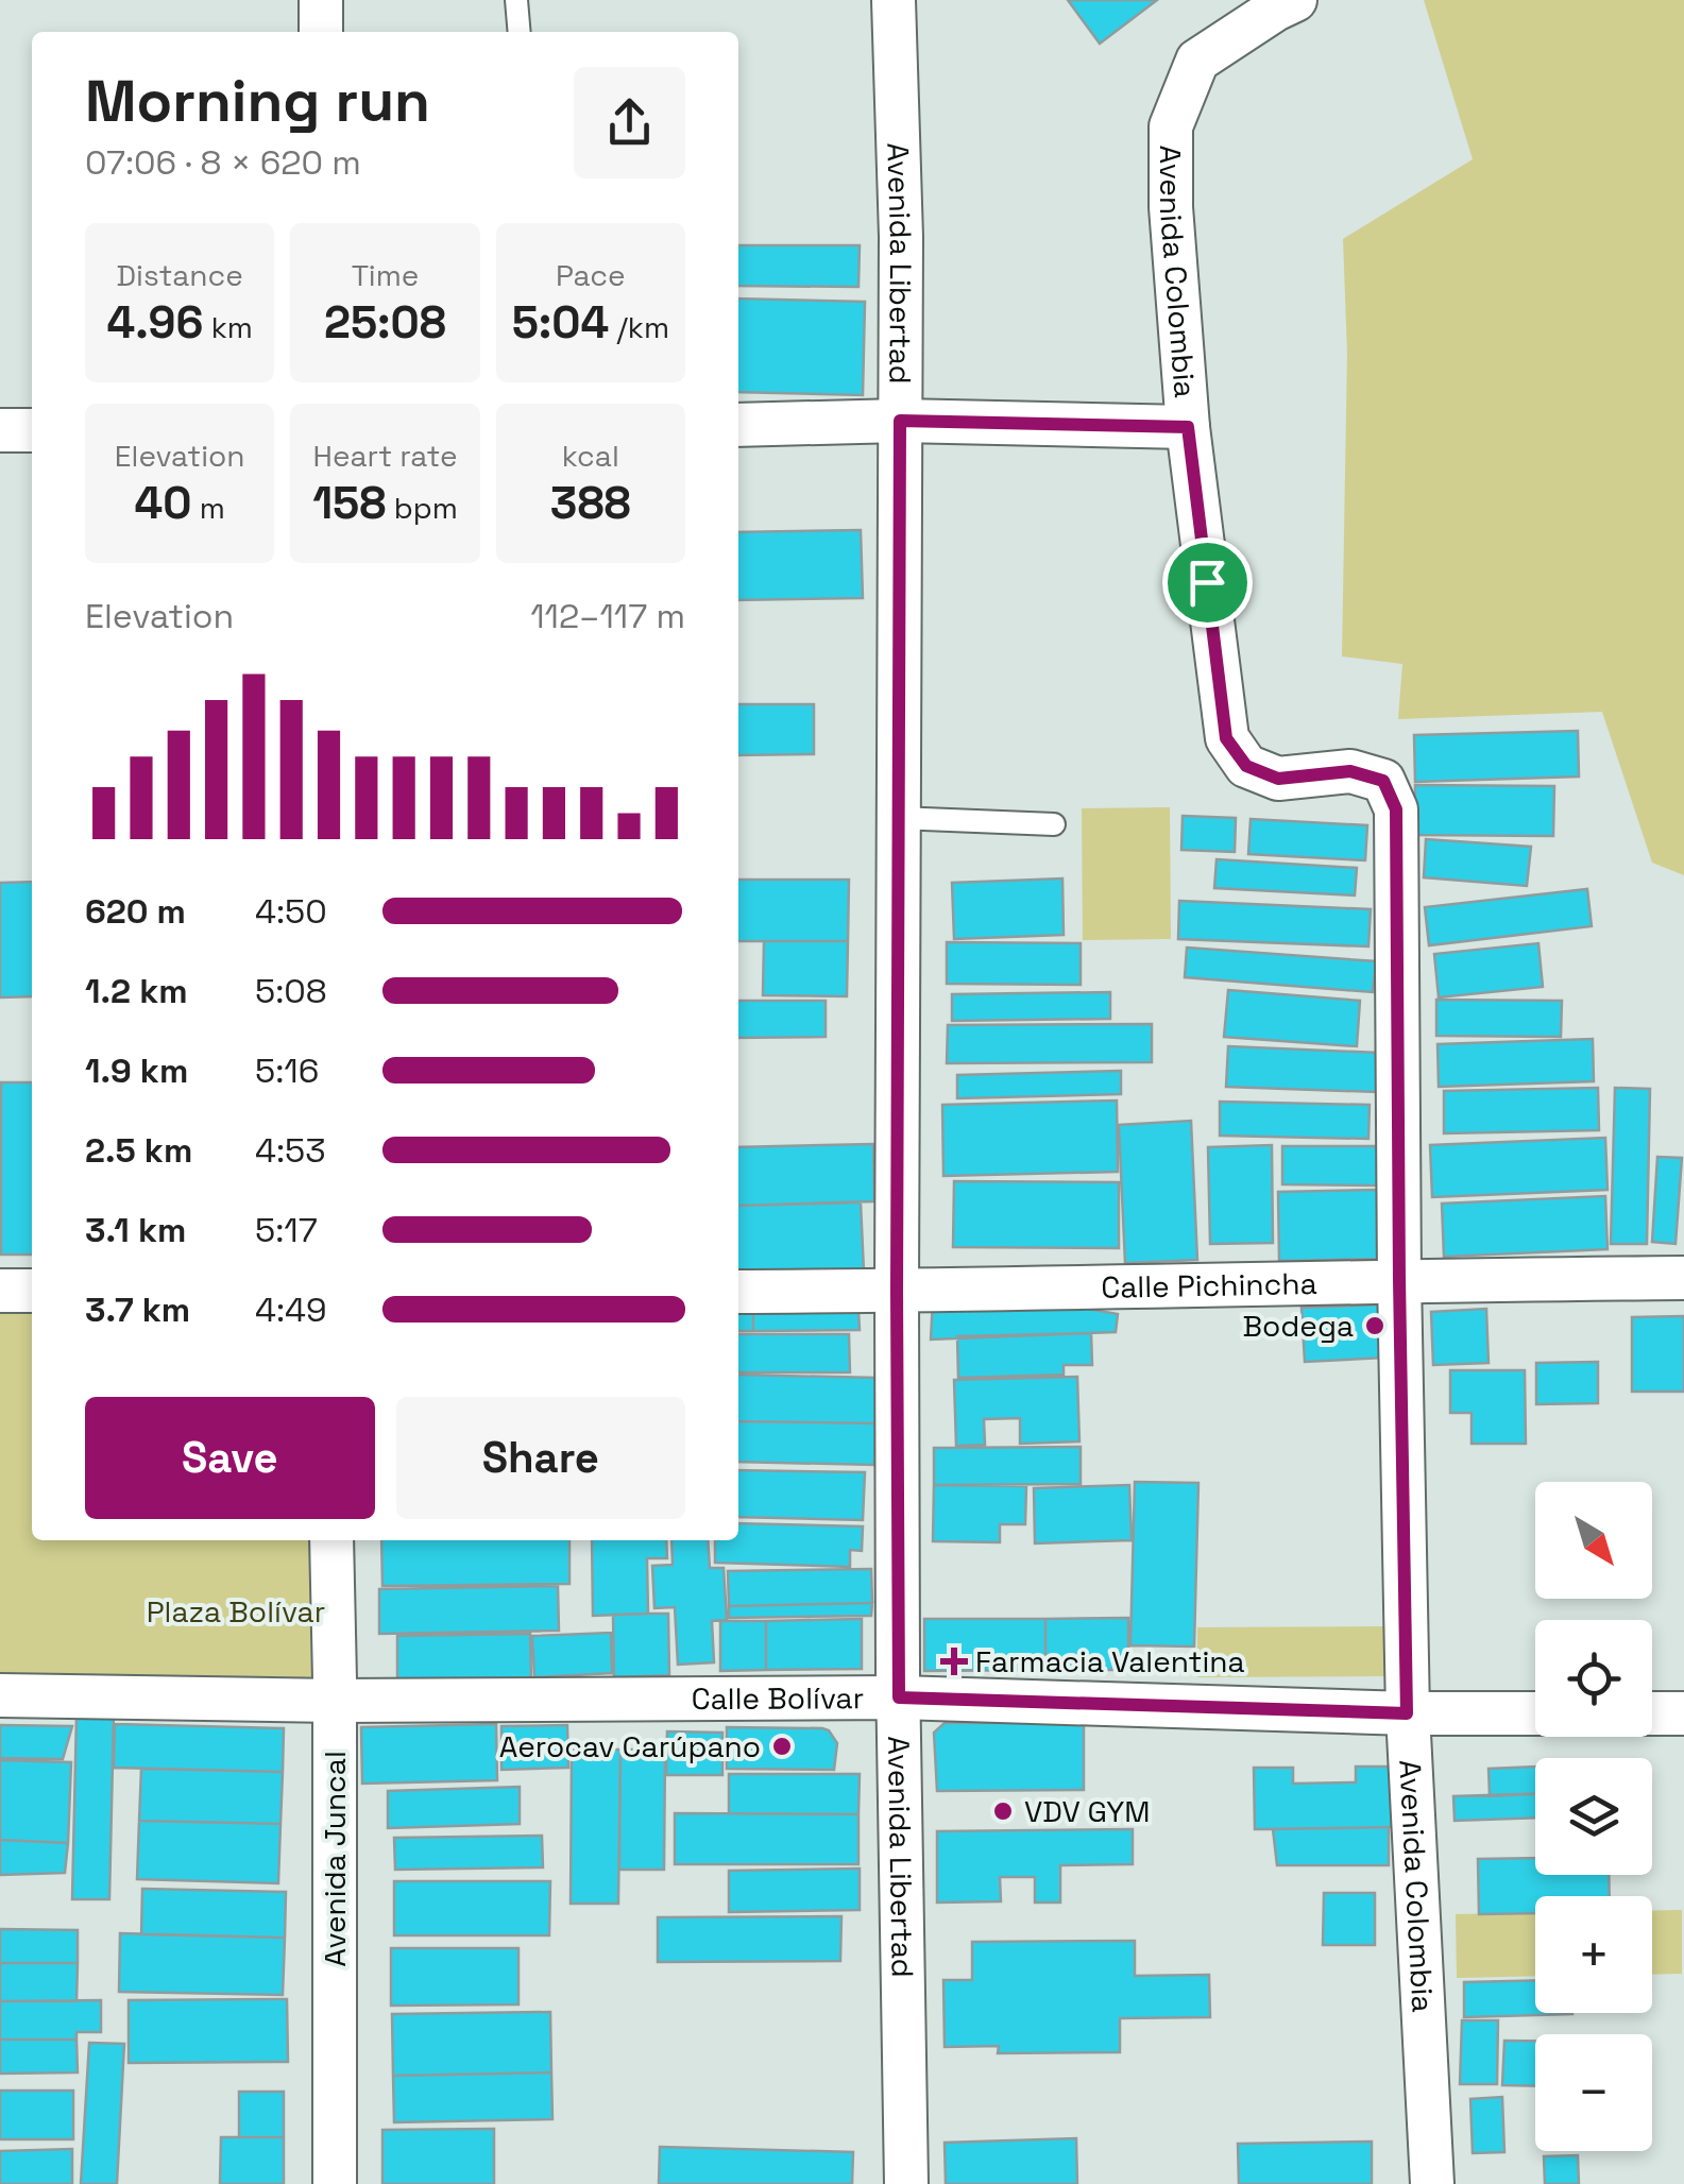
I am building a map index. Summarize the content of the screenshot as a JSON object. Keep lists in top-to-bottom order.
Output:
{
  "streets": {
    "street": [
      "Avenida Libertad",
      "Avenida Colombia",
      "Calle Pichincha",
      "Calle Bolívar",
      "Avenida Juncal"
    ]
  },
  "crossings": [
    ["Avenida Libertad", "Calle Pichincha"],
    ["Avenida Libertad", "Calle Bolívar"],
    ["Avenida Colombia", "Calle Pichincha"],
    ["Avenida Colombia", "Calle Bolívar"],
    ["Calle Bolívar", "Avenida Juncal"]
  ],
  "parks": ["Plaza Bolívar"],
  "places": {
    "other": ["Bodega", "Aerocav Carúpano", "VDV GYM"],
    "health": ["Farmacia Valentina"]
  },
  "north": "bottom right",
  "page": {
    "heading": ["Morning run", "07:06 · 8 × 620 m"],
    "stats": [
      ["Distance", "4.96 km"],
      ["Time", "25:08"],
      ["Pace", "5:04 /km"],
      ["Elevation", "40 m"],
      ["Heart rate", "158 bpm"],
      ["kcal", "388"]
    ],
    "chart": ["Elevation", "112–117 m"],
    "list": [
      {
        "name": "620 m",
        "note": "4:50"
      },
      {
        "name": "1.2 km",
        "note": "5:08"
      },
      {
        "name": "1.9 km",
        "note": "5:16"
      },
      {
        "name": "2.5 km",
        "note": "4:53"
      },
      {
        "name": "3.1 km",
        "note": "5:17"
      },
      {
        "name": "3.7 km",
        "note": "4:49"
      }
    ],
    "buttons": ["Save", "Share"],
    "map_buttons": ["+", "−"]
  }
}
